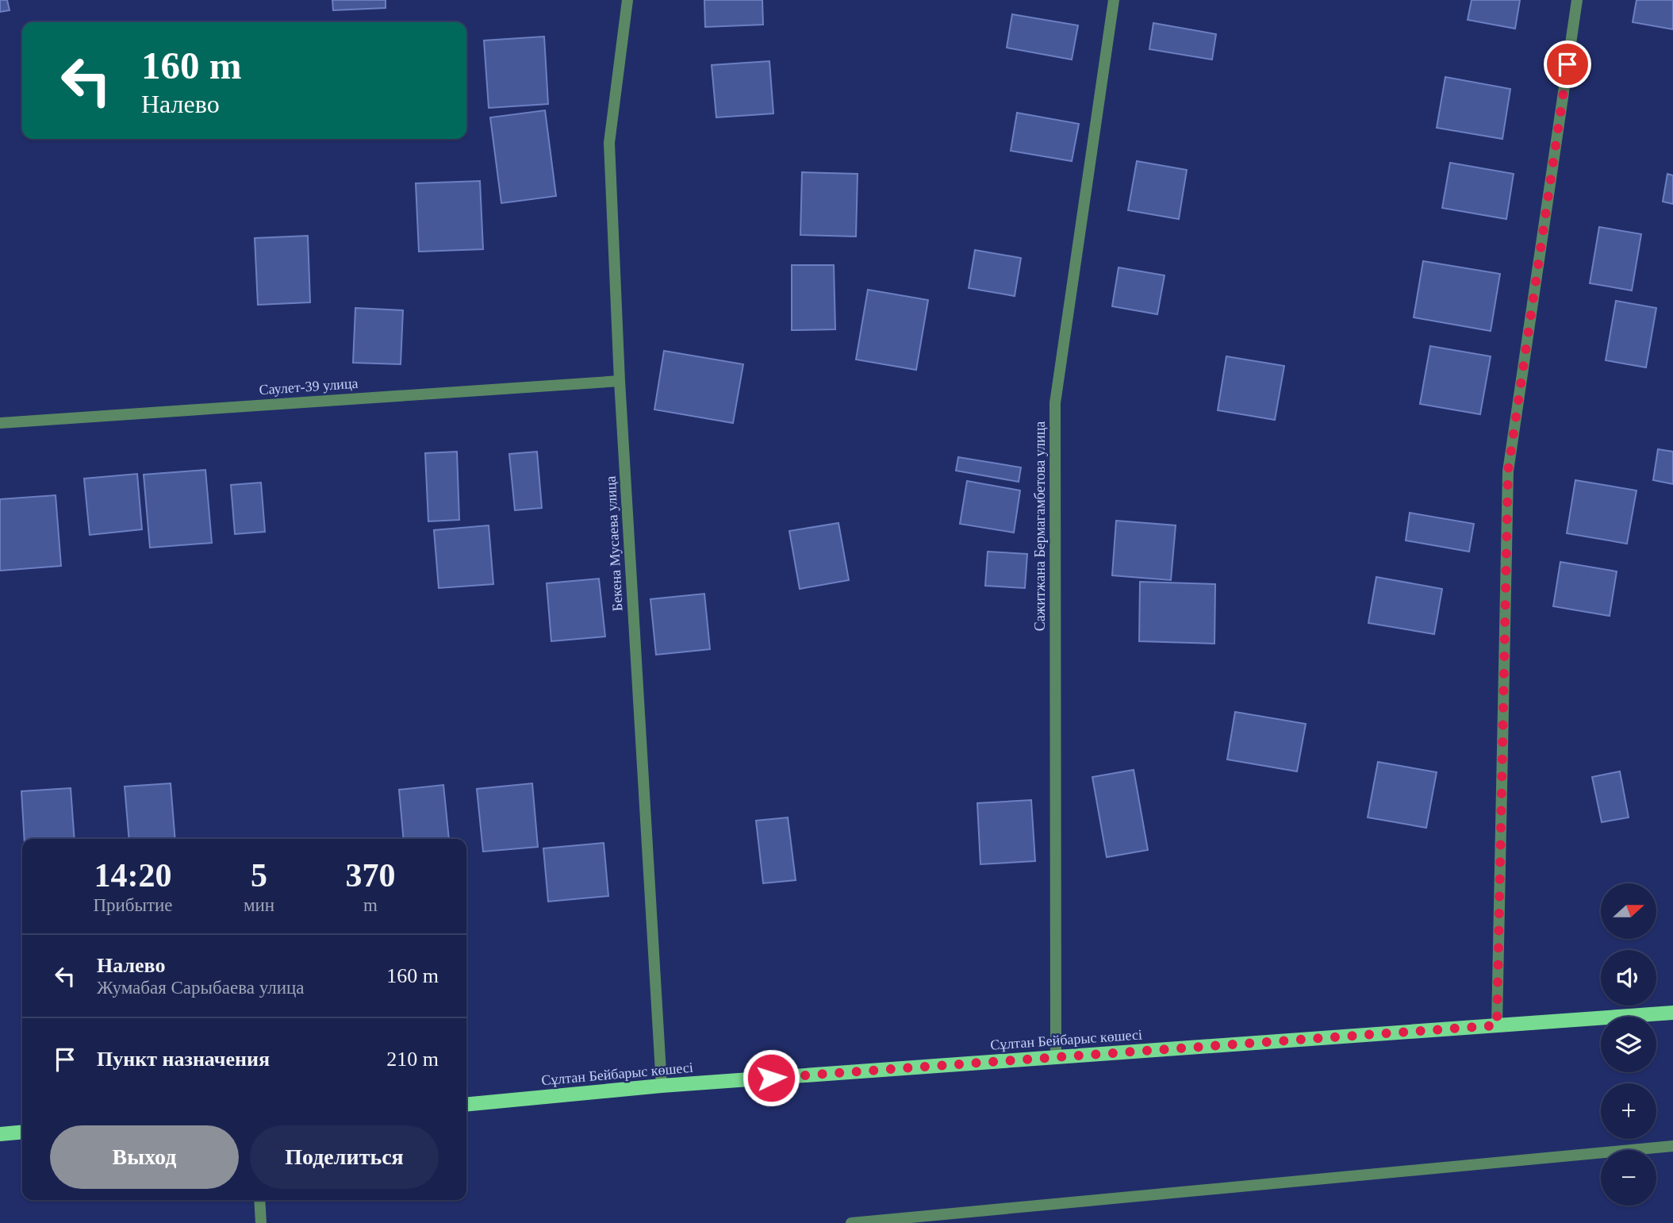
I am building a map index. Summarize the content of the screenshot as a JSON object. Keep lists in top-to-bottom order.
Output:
{
  "streets": {
    "main road": ["Сұлтан Бейбарыс көшесі"],
    "street": ["Саулет-39 улица", "Сажитжана Бермагамбетова улица", "Бекена Мусаева улица"]
  },
  "crossings": [
    ["Саулет-39 улица", "Бекена Мусаева улица"],
    ["Сажитжана Бермагамбетова улица", "Сұлтан Бейбарыс көшесі"],
    ["Бекена Мусаева улица", "Сұлтан Бейбарыс көшесі"]
  ],
  "north": "right",
  "page": {
    "turn": ["160 m", "Налево"],
    "eta": [
      "14:20",
      "Прибытие",
      "5",
      "мин",
      "370",
      "m"
    ],
    "map_buttons": ["+", "−"],
    "list": [
      {
        "name": "Налево",
        "note": "Жумабая Сарыбаева улица",
        "value": "160 m"
      },
      {
        "name": "Пункт назначения",
        "value": "210 m"
      }
    ],
    "buttons": ["Выход", "Поделиться"]
  }
}
